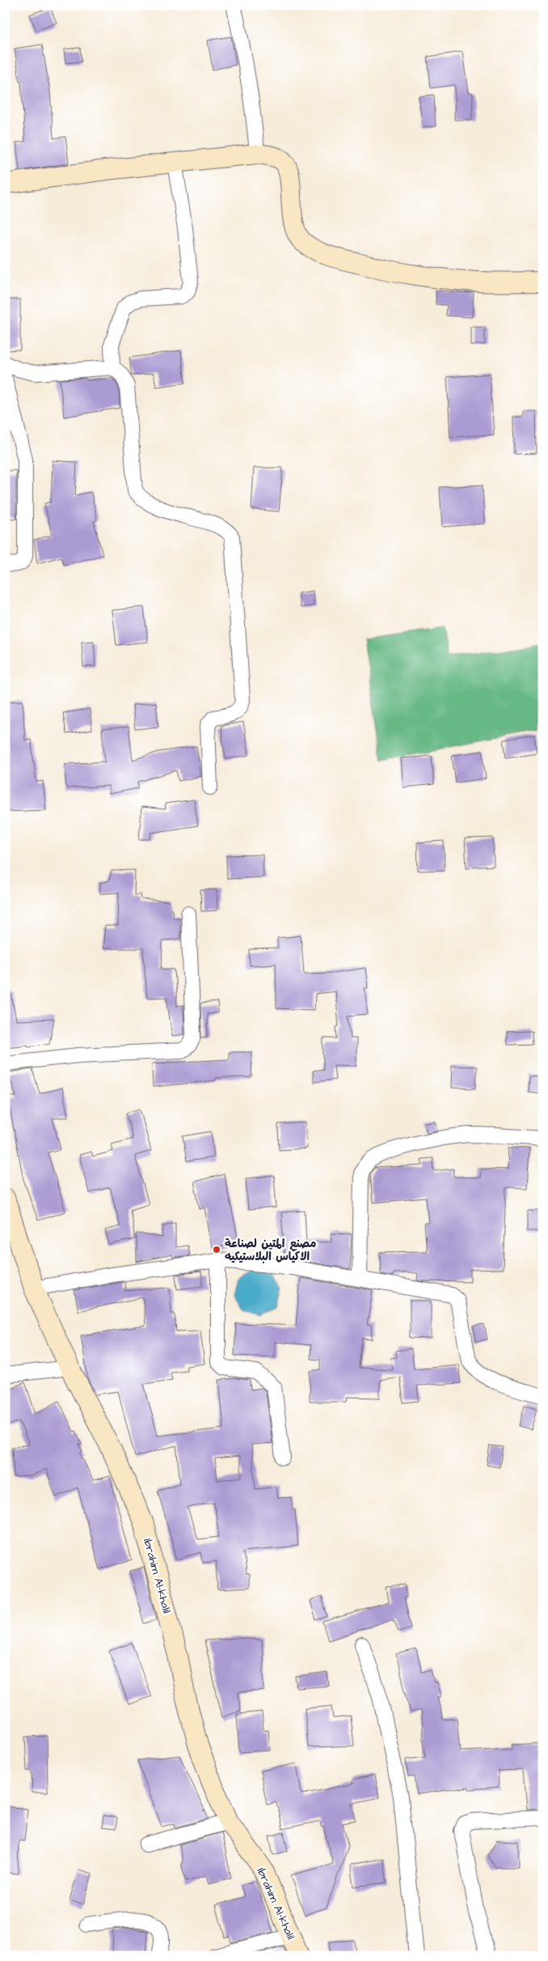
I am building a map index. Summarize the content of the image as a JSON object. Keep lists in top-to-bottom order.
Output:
{
  "streets": {
    "street": ["Ibrahim Al-khalil"]
  },
  "places": ["مصنع المتين لصناعة الاكياس البلاستيكيه"]
}
